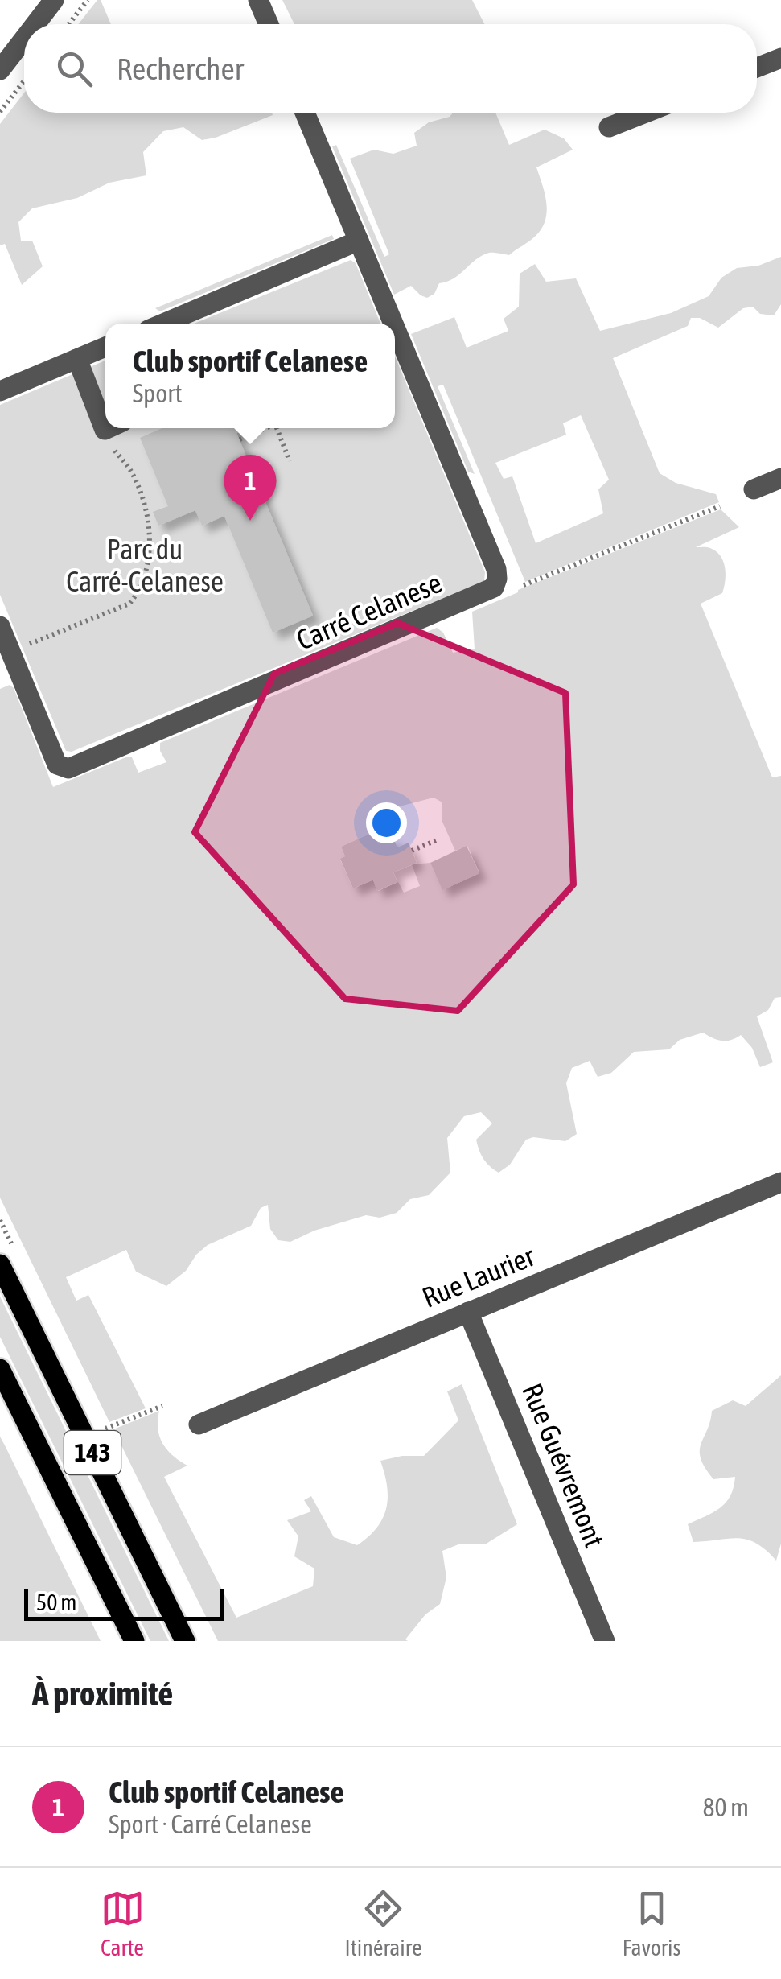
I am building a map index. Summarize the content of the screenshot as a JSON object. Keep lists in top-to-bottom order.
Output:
{
  "streets": {
    "main road": ["143"],
    "street": ["Carré Celanese", "Rue Laurier", "Rue Guévremont"]
  },
  "crossings": [
    ["Rue Laurier", "Rue Guévremont"]
  ],
  "parks": ["Parc du Carré-Celanese"],
  "scale_bar": "50 m",
  "page": {
    "search": "Rechercher",
    "popup": ["Club sportif Celanese", "Sport"],
    "pins": "1",
    "scale": "50 m",
    "heading": "À proximité",
    "list": [
      {
        "mark": "1",
        "name": "Club sportif Celanese",
        "note": "Sport · Carré Celanese",
        "value": "80 m"
      }
    ],
    "nav": ["Carte", "Itinéraire", "Favoris"]
  }
}
